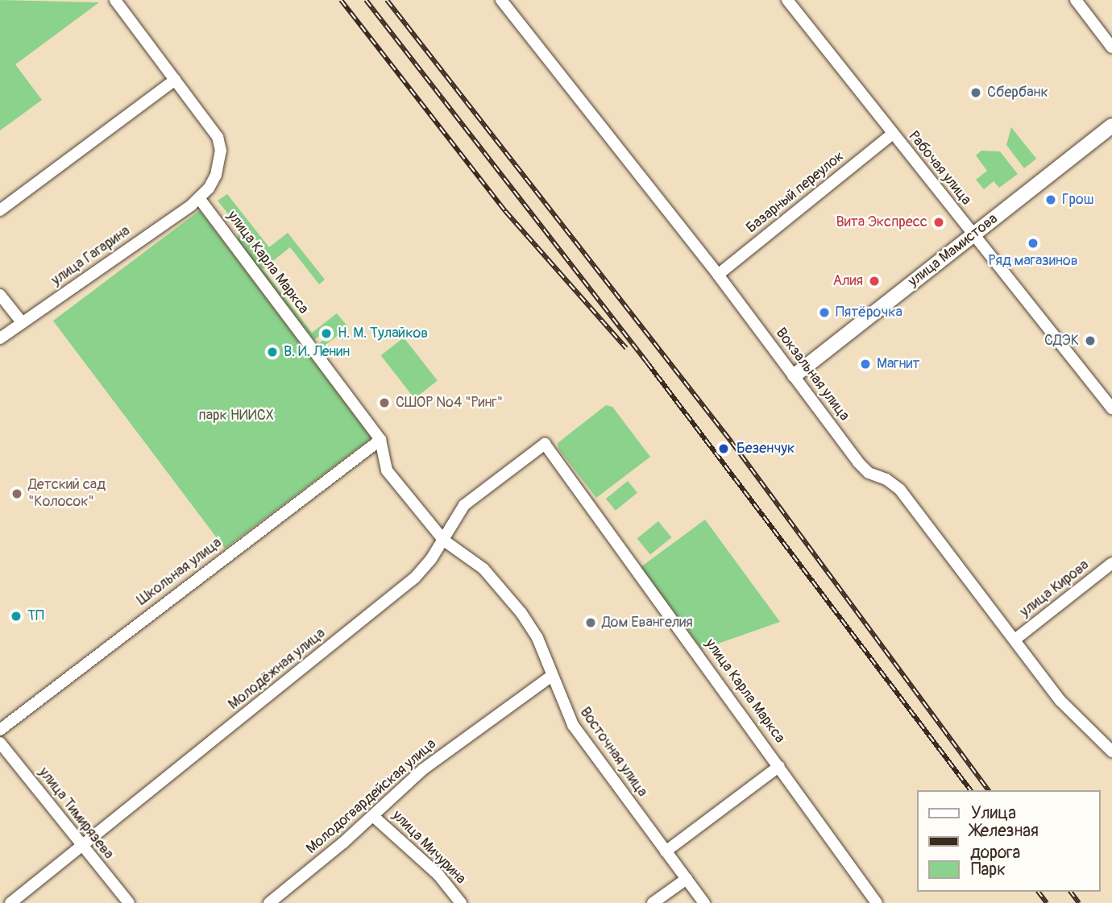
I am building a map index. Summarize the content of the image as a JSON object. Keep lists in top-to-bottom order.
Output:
{
  "streets": {
    "street": [
      "Рабочая улица",
      "Базарный переулок",
      "улица Мамистова",
      "улица Гагарина",
      "улица Карла Маркса",
      "Вокзальная улица",
      "Школьная улица",
      "улица Кирова",
      "Молодёжная улица",
      "Восточная улица",
      "Молодогвардейская улица",
      "улица Тимирязева",
      "улица Мичурина"
    ]
  },
  "crossings": [
    ["Рабочая улица", "Базарный переулок"],
    ["Рабочая улица", "улица Мамистова"],
    ["Базарный переулок", "Вокзальная улица"],
    ["улица Мамистова", "Вокзальная улица"],
    ["улица Гагарина", "улица Карла Маркса"],
    ["улица Карла Маркса", "Школьная улица"],
    ["улица Карла Маркса", "Молодёжная улица"],
    ["улица Карла Маркса", "Восточная улица"],
    ["Вокзальная улица", "улица Кирова"],
    ["Молодёжная улица", "Восточная улица"],
    ["Молодёжная улица", "улица Тимирязева"],
    ["Восточная улица", "Молодогвардейская улица"],
    ["Молодогвардейская улица", "улица Мичурина"]
  ],
  "parks": ["парк НИИСХ"],
  "places": [
    "Сбербанк",
    "Грош",
    "Вита Экспресс",
    "Ряд магазинов",
    "Алия",
    "Пятёрочка",
    "Н. М. Тулайков",
    "СДЭК",
    "В. И. Ленин",
    "Магнит",
    "СШОР №4 \"Ринг\"",
    "Безенчук",
    "Детский сад \"Колосок\"",
    "ТП",
    "Дом Евангелия"
  ],
  "legend": ["Улица", "Железная дорога", "Парк"]
}
